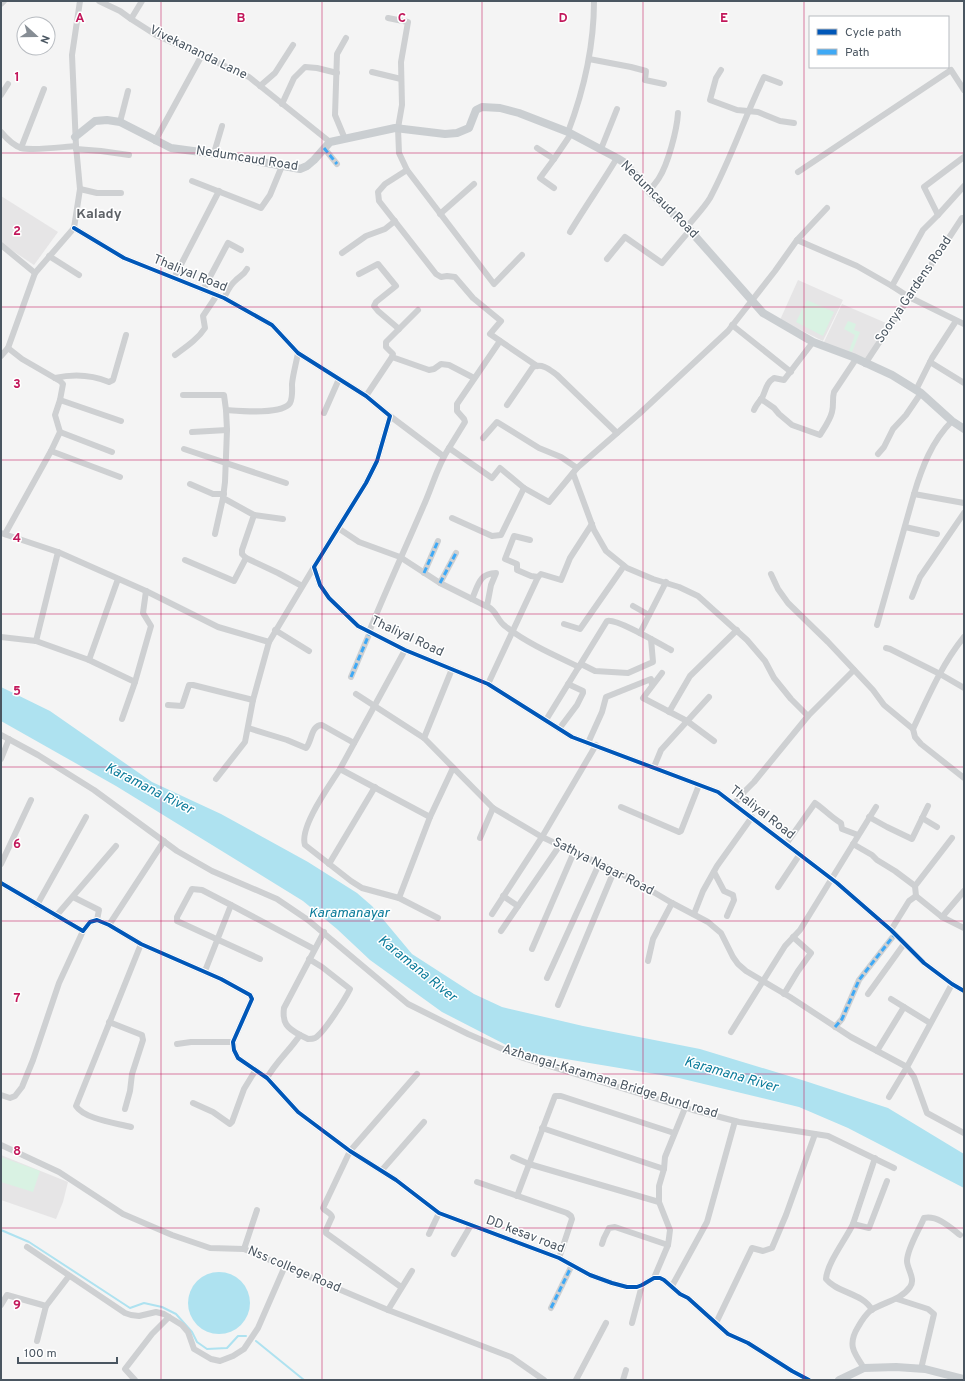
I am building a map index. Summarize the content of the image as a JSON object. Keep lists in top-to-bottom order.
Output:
{
  "streets": {
    "main road": ["Nedumcaud Road"],
    "street": [
      "Vivekananda Lane",
      "Thaliyal Road",
      "Soorya Gardens Road",
      "Sathya Nagar Road",
      "Azhangal-Karamana Bridge Bund road",
      "DD kesav road",
      "Nss college Road"
    ]
  },
  "crossings": [
    ["Vivekananda Lane", "Nedumcaud Road"],
    ["Nedumcaud Road", "Soorya Gardens Road"],
    ["Thaliyal Road", "Sathya Nagar Road"]
  ],
  "districts": ["Kalady"],
  "water": ["Karamana River", "Karamanayar"],
  "legend": ["Cycle path", "Path"],
  "scale_bar": "100 m",
  "north": "right",
  "grid": {
    "columns": [
      "A",
      "B",
      "C",
      "D",
      "E"
    ],
    "rows": [
      "1",
      "2",
      "3",
      "4",
      "5",
      "6",
      "7",
      "8",
      "9"
    ]
  }
}
